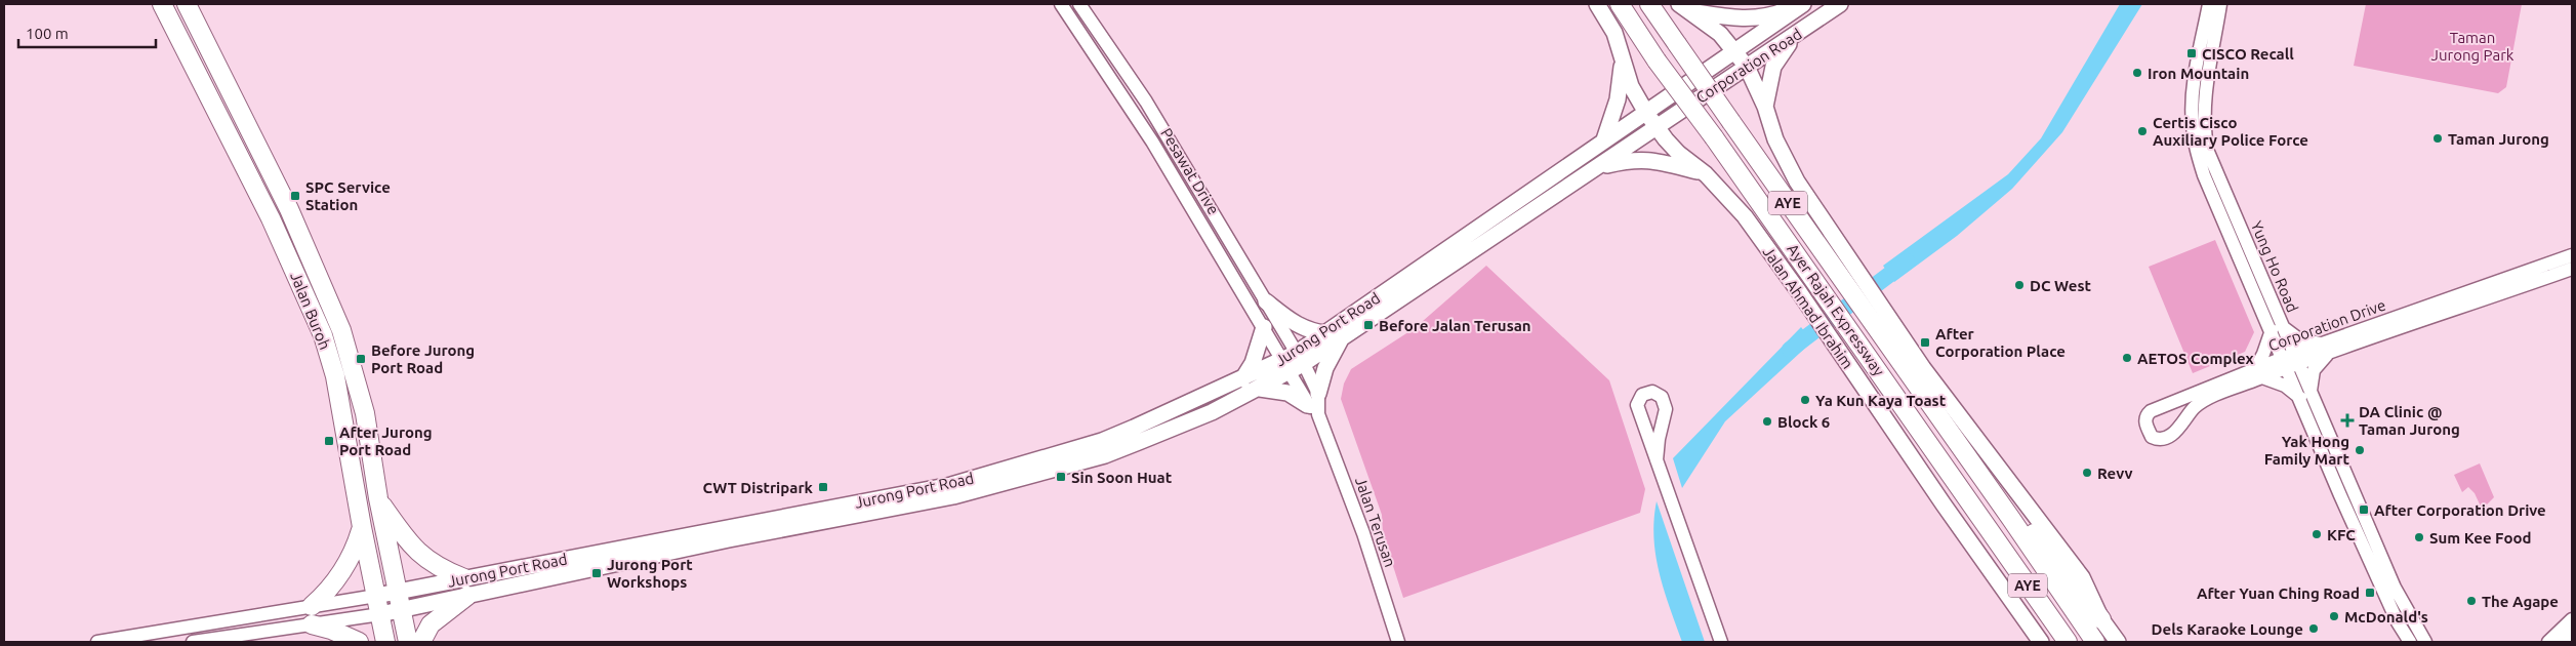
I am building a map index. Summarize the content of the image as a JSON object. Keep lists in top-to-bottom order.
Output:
{
  "streets": {
    "highway": ["AYE", "Ayer Rajah Expressway", "Jalan Buroh"],
    "main road": ["Corporation Road", "Jalan Ahmad Ibrahim", "Jurong Port Road"],
    "street": [
      "Pesawat Drive",
      "Yung Ho Road",
      "Corporation Drive",
      "Jalan Terusan"
    ]
  },
  "crossings": [
    ["Corporation Road", "Jalan Ahmad Ibrahim"],
    ["Corporation Road", "Jurong Port Road"],
    ["Pesawat Drive", "Jurong Port Road"],
    ["Pesawat Drive", "Jalan Terusan"],
    ["Yung Ho Road", "Corporation Drive"],
    ["Jalan Ahmad Ibrahim", "Jurong Port Road"],
    ["Jalan Buroh", "Jurong Port Road"],
    ["Jurong Port Road", "Jalan Terusan"]
  ],
  "parks": ["Taman Jurong Park"],
  "places": {
    "transit": [
      "CISCO Recall",
      "SPC Service Station",
      "Before Jalan Terusan",
      "After Corporation Place",
      "Before Jurong Port Road",
      "After Jurong Port Road",
      "Sin Soon Huat",
      "CWT Distripark",
      "After Corporation Drive",
      "Jurong Port Workshops",
      "After Yuan Ching Road"
    ],
    "other": [
      "Iron Mountain",
      "Certis Cisco Auxiliary Police Force",
      "Taman Jurong",
      "DC West",
      "AETOS Complex",
      "Ya Kun Kaya Toast",
      "Block 6",
      "Yak Hong Family Mart",
      "Revv",
      "KFC",
      "Sum Kee Food",
      "The Agape",
      "McDonald's",
      "Dels Karaoke Lounge"
    ],
    "health": ["DA Clinic @ Taman Jurong"]
  },
  "scale_bar": "100 m"
}
